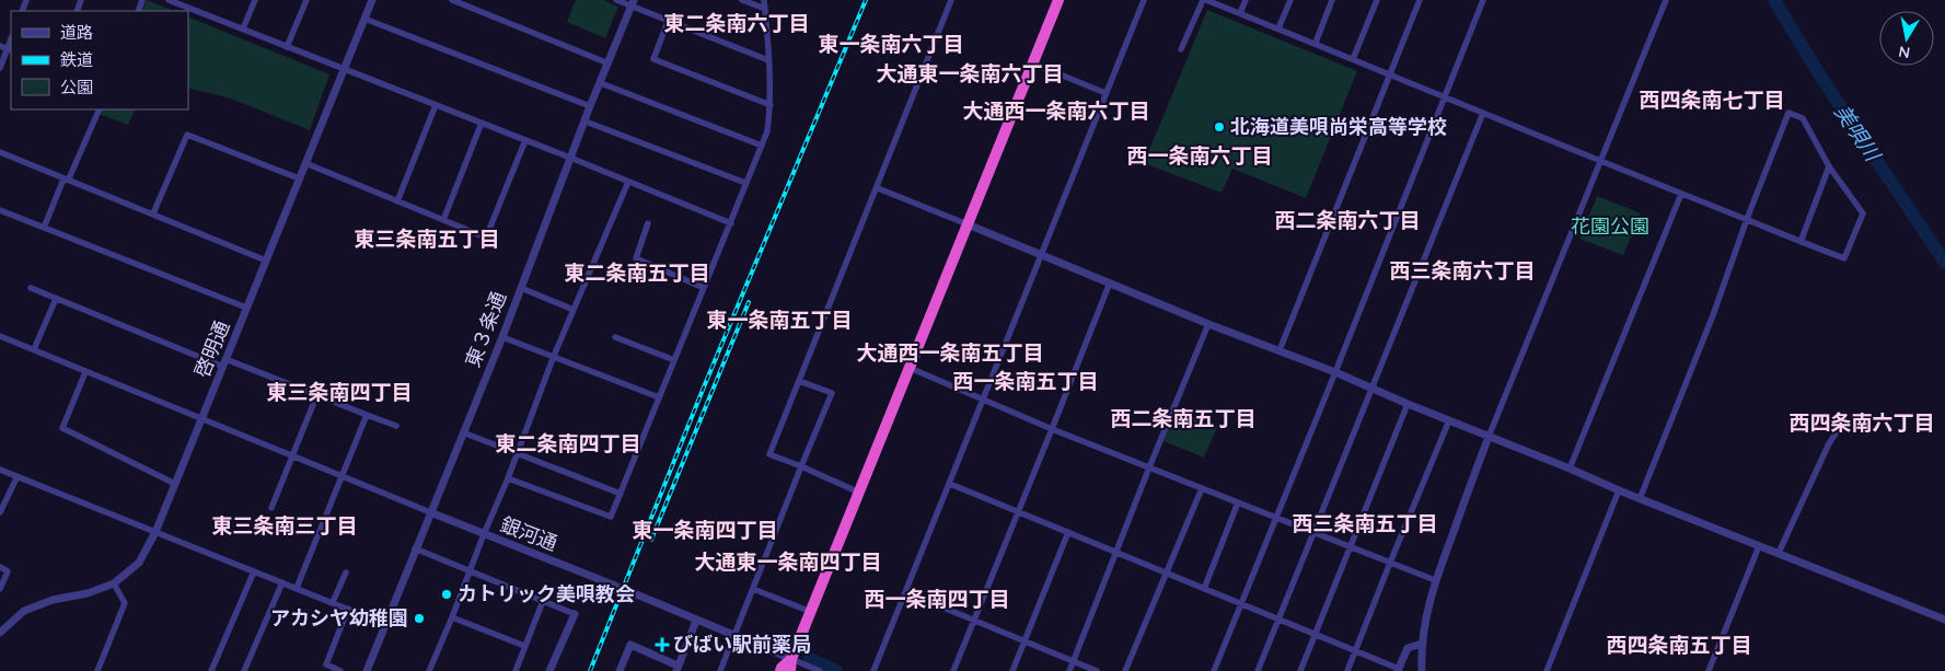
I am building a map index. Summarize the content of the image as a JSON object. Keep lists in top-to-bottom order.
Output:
{
  "streets": {
    "street": ["東３条通", "啓明通", "銀河通"]
  },
  "crossings": [
    ["東３条通", "銀河通"]
  ],
  "districts": [
    "東二条南六丁目",
    "東一条南六丁目",
    "大通東一条南六丁目",
    "西四条南七丁目",
    "大通西一条南六丁目",
    "西一条南六丁目",
    "西二条南六丁目",
    "東三条南五丁目",
    "西三条南六丁目",
    "東二条南五丁目",
    "東一条南五丁目",
    "大通西一条南五丁目",
    "西一条南五丁目",
    "東三条南四丁目",
    "西二条南五丁目",
    "西四条南六丁目",
    "東二条南四丁目",
    "西三条南五丁目",
    "東三条南三丁目",
    "東一条南四丁目",
    "大通東一条南四丁目",
    "西一条南四丁目",
    "西四条南五丁目"
  ],
  "water": ["美唄川"],
  "parks": ["花園公園"],
  "places": {
    "other": ["北海道美唄尚栄高等学校", "カトリック美唄教会", "アカシヤ幼稚園"],
    "health": ["びばい駅前薬局"]
  },
  "legend": ["道路", "鉄道", "公園"],
  "north": "bottom"
}
